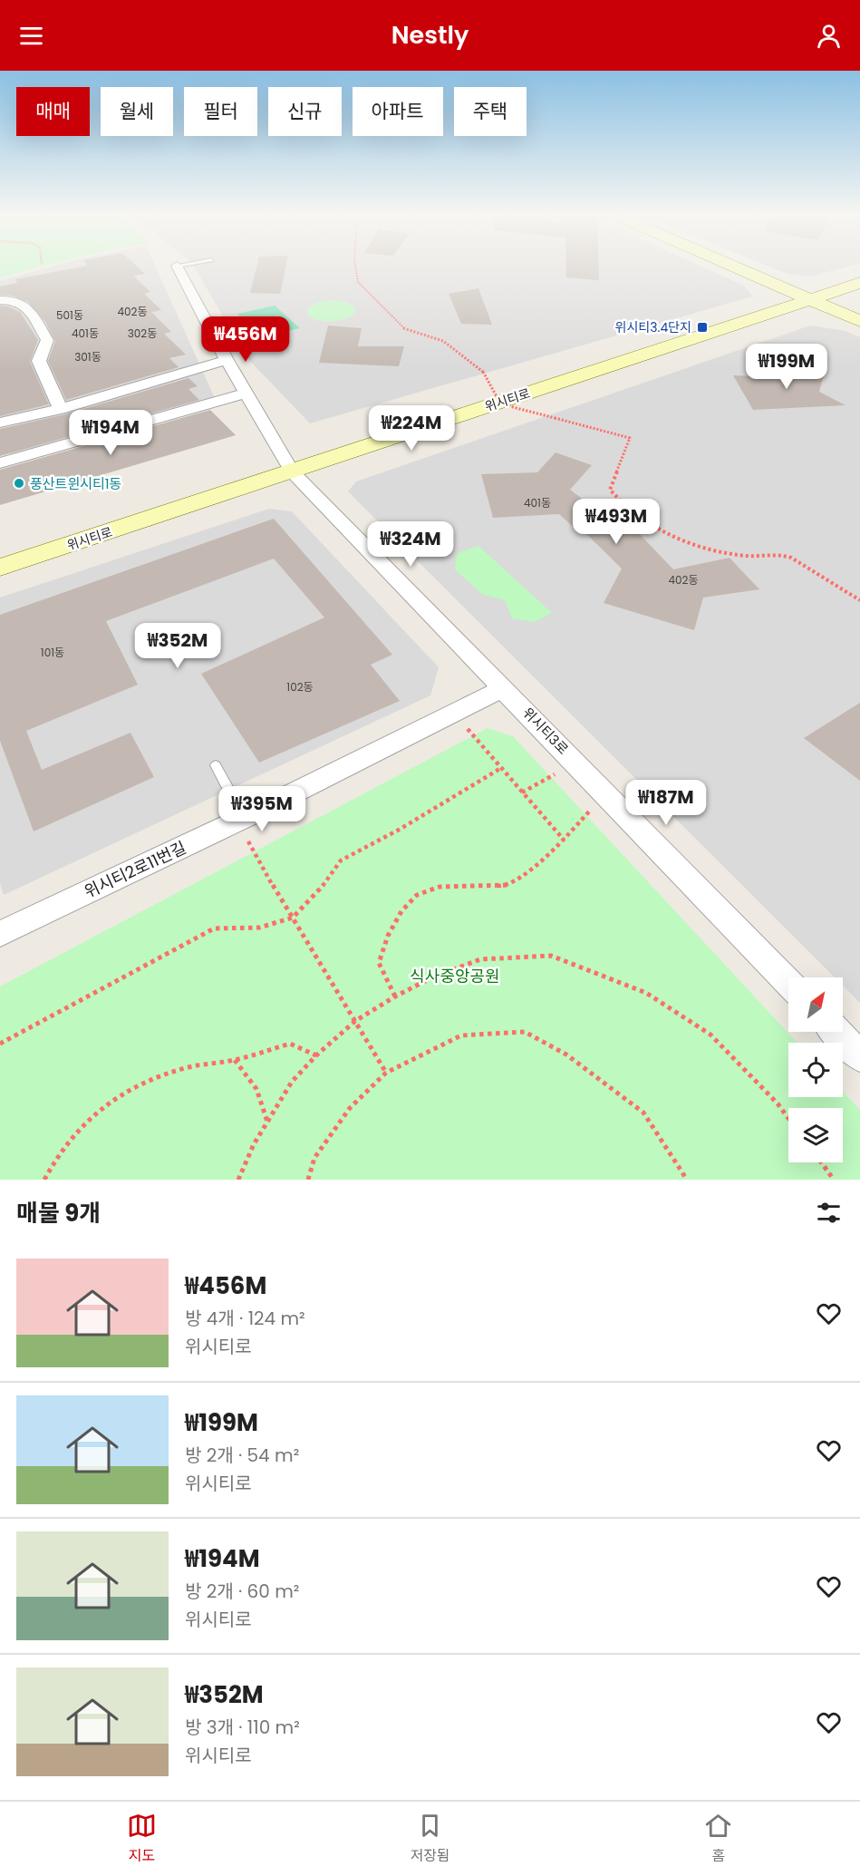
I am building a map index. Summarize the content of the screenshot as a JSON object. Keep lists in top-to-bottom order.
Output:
{
  "streets": {
    "main road": ["위시티로"],
    "street": ["위시티3로", "위시티2로11번길"]
  },
  "crossings": [
    ["위시티로", "위시티3로"],
    ["위시티3로", "위시티2로11번길"]
  ],
  "parks": ["식사중앙공원"],
  "places": {
    "transit": ["위시티3.4단지"],
    "other": ["풍산트윈시티1동"]
  },
  "house_numbers": [
    "402동",
    "501동",
    "401동",
    "302동",
    "301동",
    "401동",
    "402동",
    "101동",
    "102동"
  ],
  "north": "top right",
  "page": {
    "header": "Nestly",
    "chip": [
      "매매",
      "월세",
      "필터",
      "신규",
      "아파트",
      "주택"
    ],
    "price": [
      "₩456M",
      "₩199M",
      "₩224M",
      "₩194M",
      "₩493M",
      "₩324M",
      "₩352M",
      "₩187M",
      "₩395M"
    ],
    "heading": "매물 9개",
    "list": [
      {
        "name": "₩456M",
        "note": "방 4개 · 124 m² · 위시티로"
      },
      {
        "name": "₩199M",
        "note": "방 2개 · 54 m² · 위시티로"
      },
      {
        "name": "₩194M",
        "note": "방 2개 · 60 m² · 위시티로"
      },
      {
        "name": "₩352M",
        "note": "방 3개 · 110 m² · 위시티로"
      }
    ],
    "tabs": ["지도", "저장됨", "홈"]
  }
}
